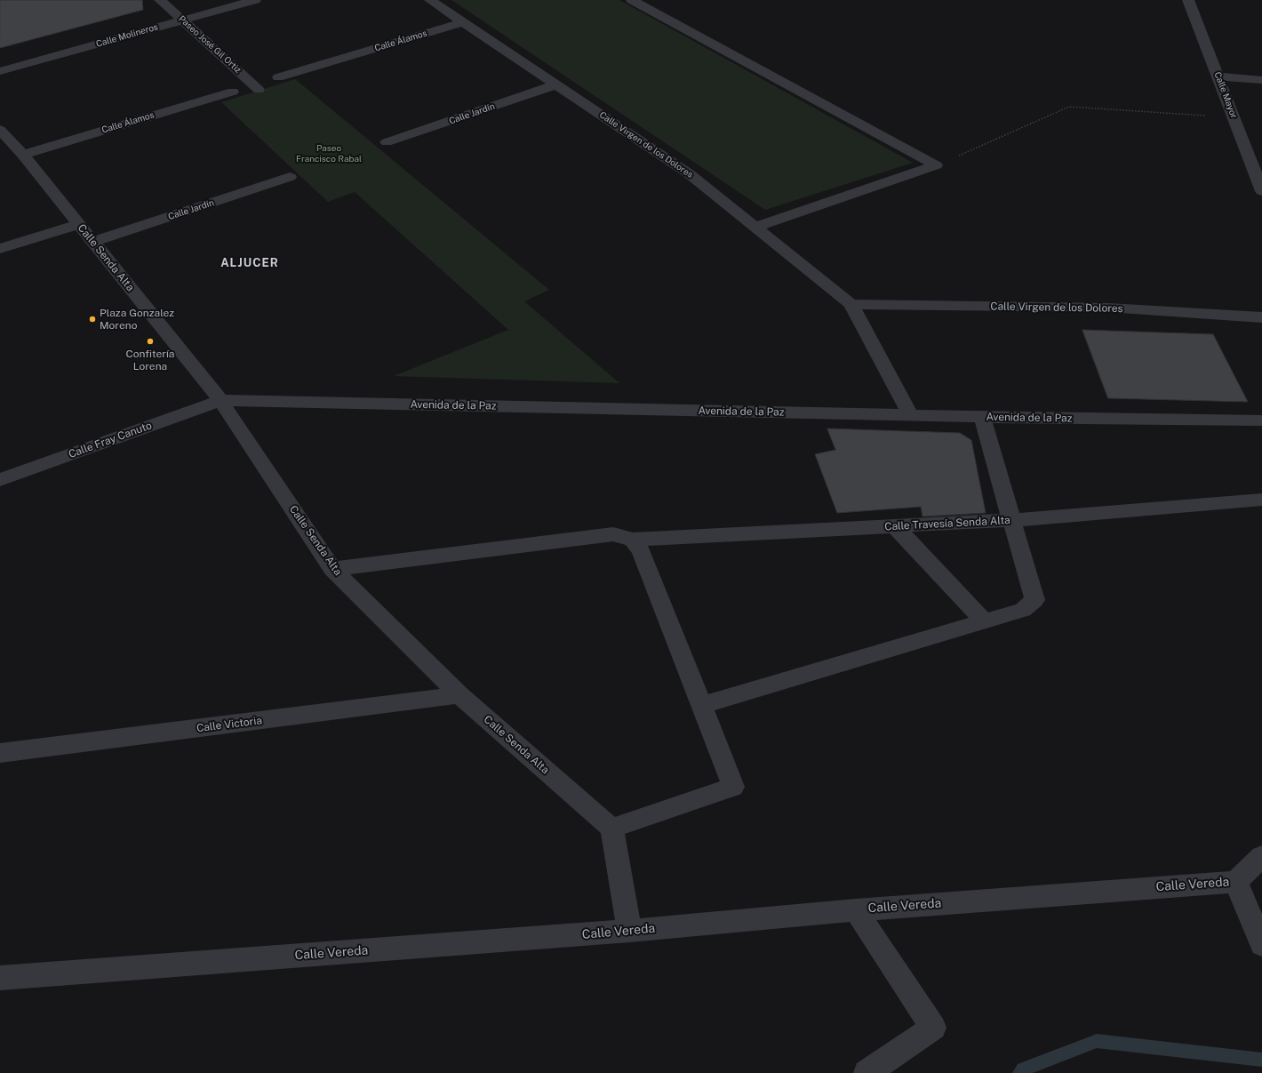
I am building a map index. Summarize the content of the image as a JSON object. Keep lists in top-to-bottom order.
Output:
{
  "streets": {
    "street": [
      "Calle Molineros",
      "Calle Álamos",
      "Paseo José Gil Ortiz",
      "Calle Mayor",
      "Calle Jardín",
      "Calle Virgen de los Dolores",
      "Calle Senda Alta",
      "Avenida de la Paz",
      "Calle Fray Canuto",
      "Calle Travesía Senda Alta",
      "Calle Victoria",
      "Calle Vereda"
    ]
  },
  "crossings": [
    ["Calle Molineros", "Paseo José Gil Ortiz"],
    ["Calle Álamos", "Calle Virgen de los Dolores"],
    ["Calle Álamos", "Calle Senda Alta"],
    ["Calle Jardín", "Calle Virgen de los Dolores"],
    ["Calle Jardín", "Calle Senda Alta"],
    ["Calle Virgen de los Dolores", "Avenida de la Paz"],
    ["Calle Senda Alta", "Avenida de la Paz"],
    ["Calle Senda Alta", "Calle Fray Canuto"],
    ["Calle Senda Alta", "Calle Travesía Senda Alta"],
    ["Calle Senda Alta", "Calle Victoria"],
    ["Avenida de la Paz", "Calle Fray Canuto"]
  ],
  "districts": ["ALJUCER"],
  "parks": ["Paseo Francisco Rabal"],
  "places": ["Plaza Gonzalez Moreno", "Confitería Lorena"]
}
